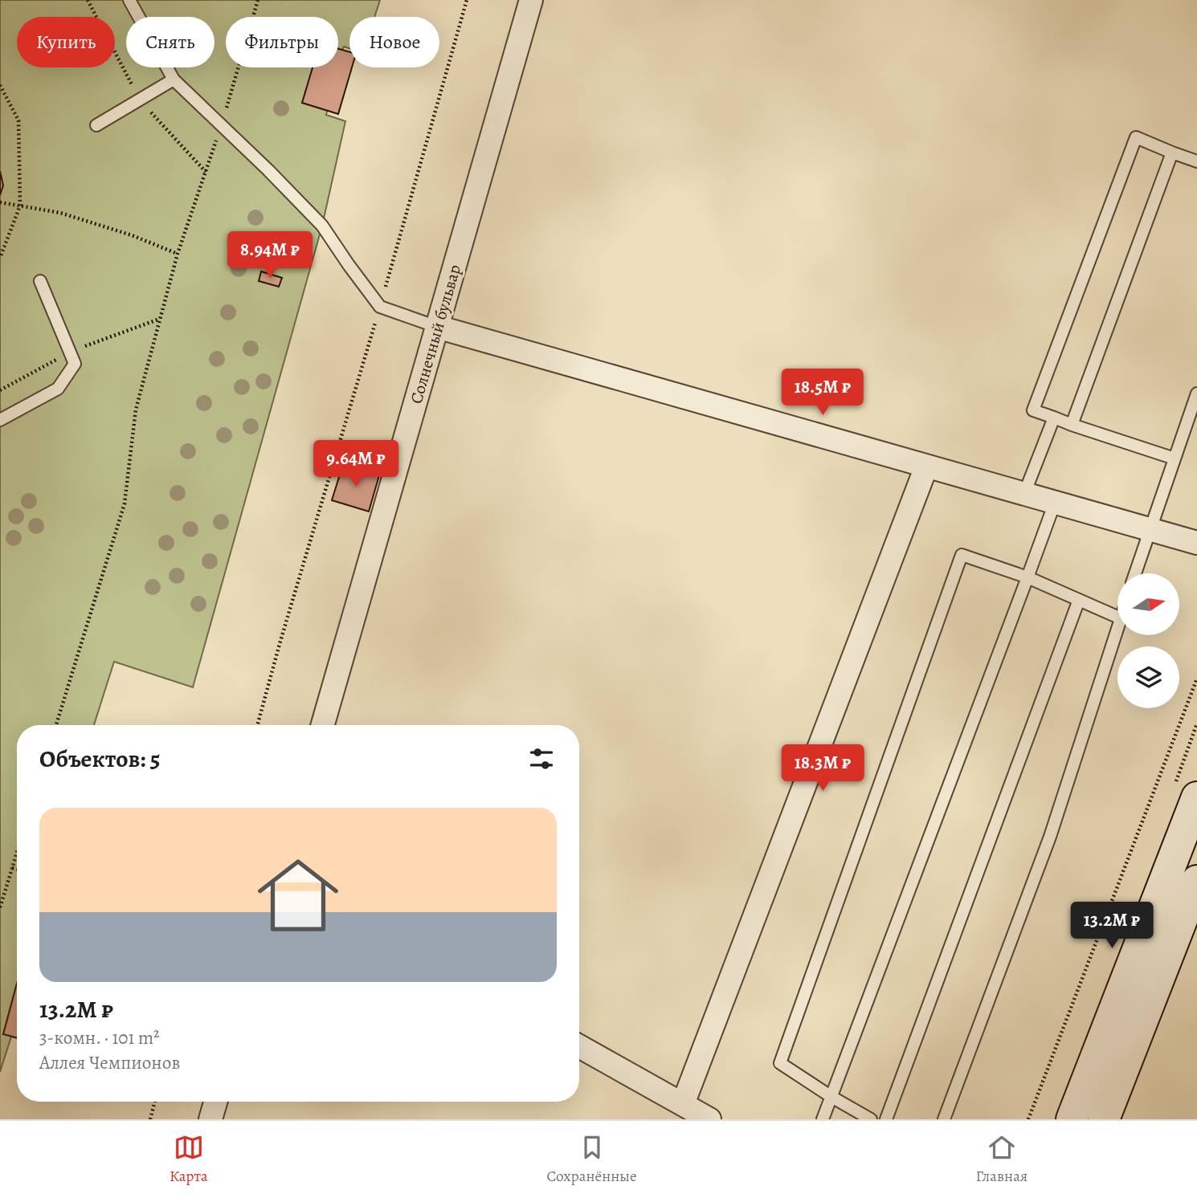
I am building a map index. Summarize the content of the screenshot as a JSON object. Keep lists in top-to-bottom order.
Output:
{
  "streets": {
    "street": ["Солнечный бульвар"]
  },
  "north": "right",
  "page": {
    "chip": [
      "Купить",
      "Снять",
      "Фильтры",
      "Новое"
    ],
    "price": [
      "8.94M ₽",
      "18.5M ₽",
      "9.64M ₽",
      "18.3M ₽",
      "13.2M ₽"
    ],
    "heading": "Объектов: 5",
    "list": [
      {
        "name": "13.2M ₽",
        "note": "3-комн. · 101 m² · Аллея Чемпионов"
      }
    ],
    "tabs": ["Карта", "Сохранённые", "Главная"]
  }
}
